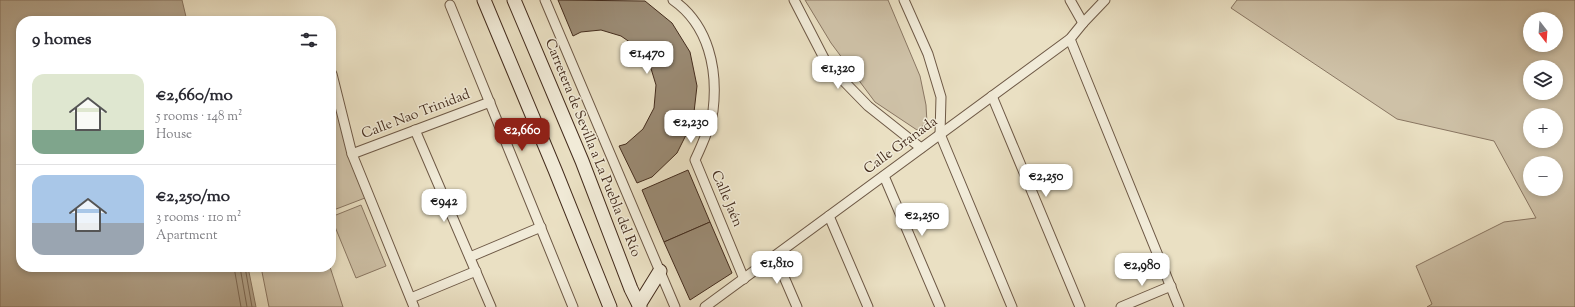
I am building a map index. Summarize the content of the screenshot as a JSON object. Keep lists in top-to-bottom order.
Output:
{
  "streets": {
    "main road": ["Carretera de Sevilla a La Puebla del Río"],
    "street": ["Calle Nao Trinidad", "Calle Granada", "Calle Jaén"]
  },
  "crossings": [
    ["Calle Granada", "Calle Jaén"]
  ],
  "north": "bottom",
  "page": {
    "map_buttons": ["+", "−"],
    "heading": "9 homes",
    "price": [
      "€1,470",
      "€1,320",
      "€2,230",
      "€2,660",
      "€2,250",
      "€942",
      "€2,250",
      "€1,810",
      "€2,980"
    ],
    "list": [
      {
        "name": "€2,660/mo",
        "note": "5 rooms · 148 m² · House"
      },
      {
        "name": "€2,250/mo",
        "note": "3 rooms · 110 m² · Apartment"
      }
    ]
  }
}
